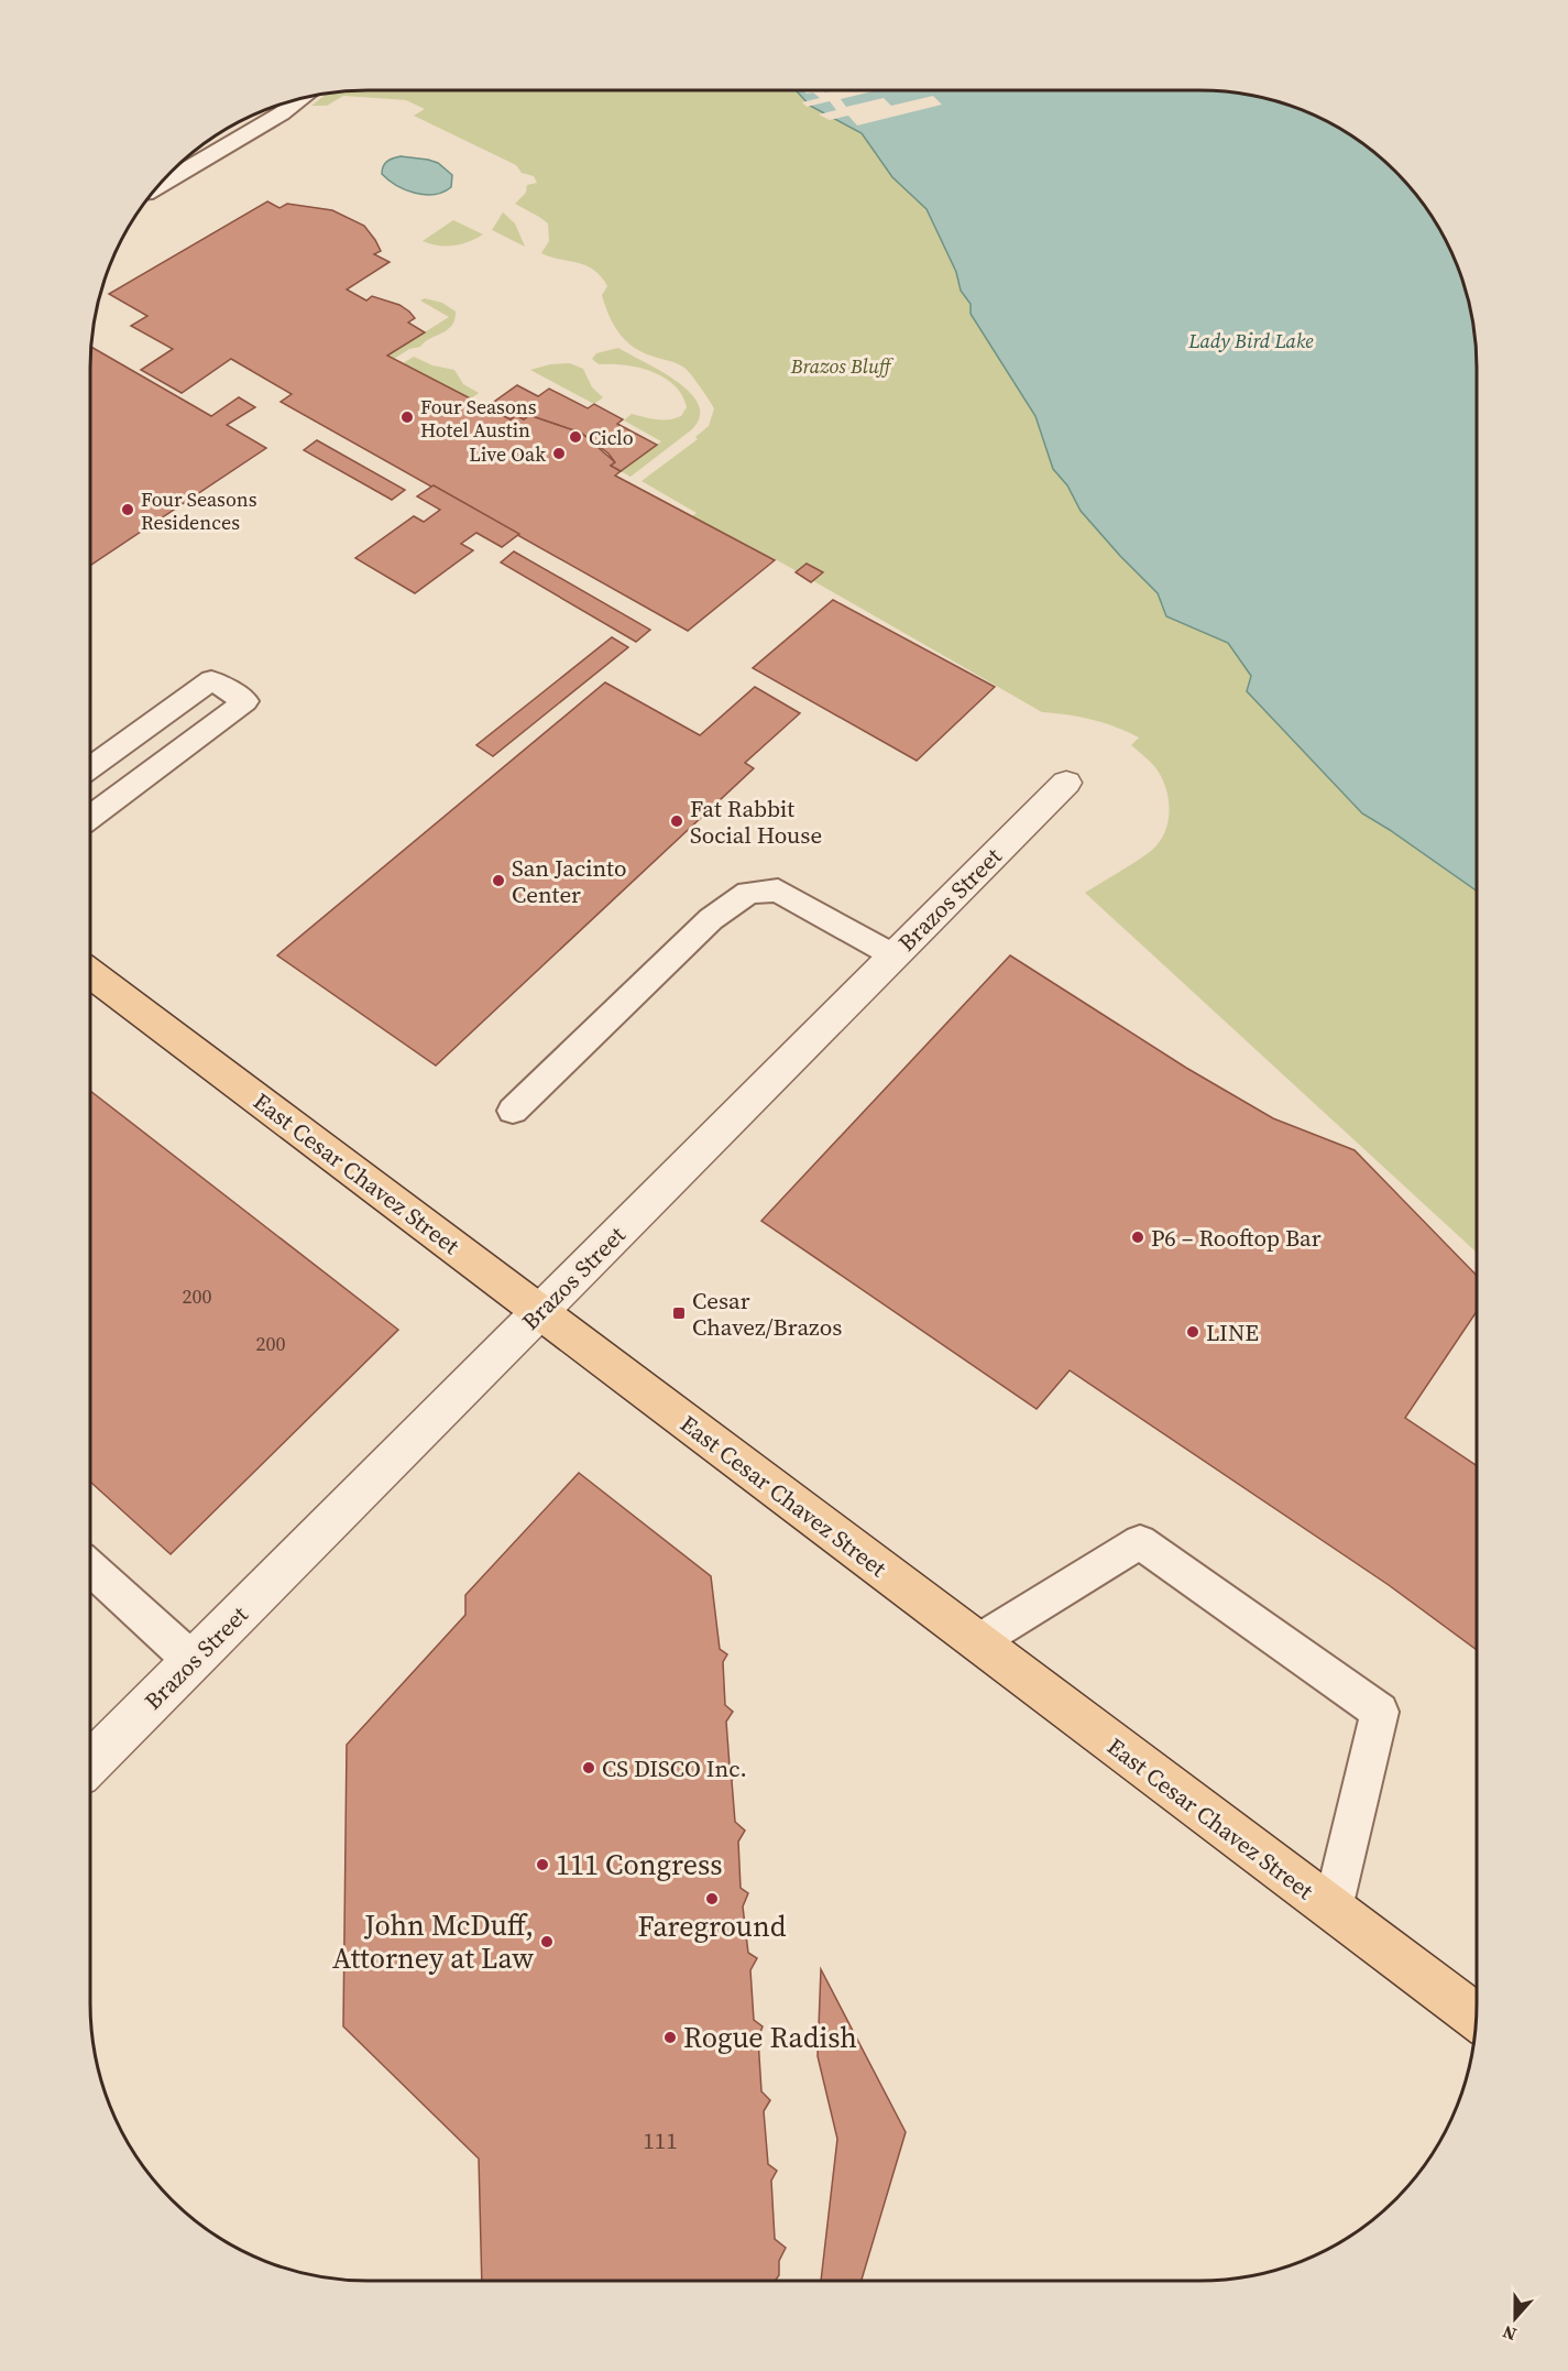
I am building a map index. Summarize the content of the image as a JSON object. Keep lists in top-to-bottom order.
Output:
{
  "streets": {
    "main road": ["East Cesar Chavez Street"],
    "street": ["Brazos Street"]
  },
  "crossings": [
    ["Brazos Street", "East Cesar Chavez Street"]
  ],
  "water": ["Lady Bird Lake"],
  "parks": ["Brazos Bluff"],
  "places": {
    "other": [
      "Four Seasons Hotel Austin",
      "Ciclo",
      "Live Oak",
      "Four Seasons Residences",
      "Fat Rabbit Social House",
      "San Jacinto Center",
      "P6 – Rooftop Bar",
      "LINE",
      "CS DISCO Inc.",
      "111 Congress",
      "Fareground",
      "John McDuff, Attorney at Law",
      "Rogue Radish"
    ],
    "transit": ["Cesar Chavez/Brazos"]
  },
  "house_numbers": ["200", "200", "111"],
  "north": "bottom"
}
